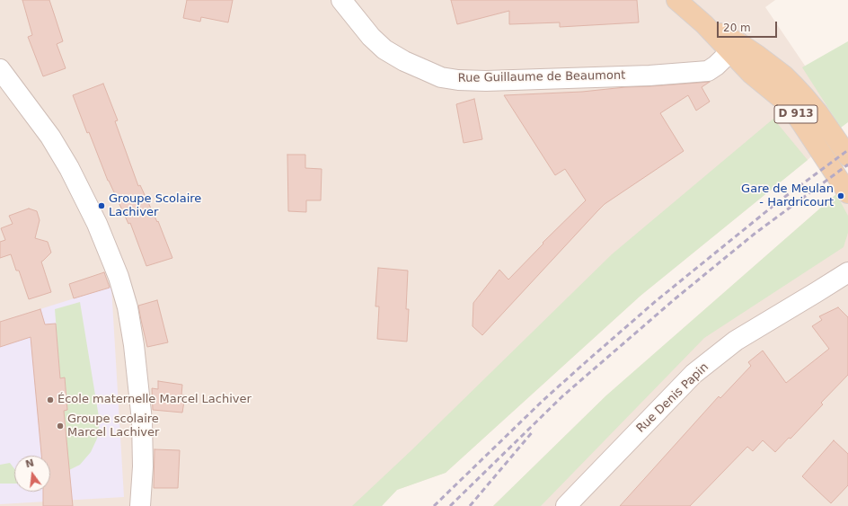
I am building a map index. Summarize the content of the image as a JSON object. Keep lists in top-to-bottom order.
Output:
{
  "streets": {
    "main road": ["D 913"],
    "street": ["Rue Guillaume de Beaumont", "Rue Denis Papin"]
  },
  "crossings": [
    ["Rue Guillaume de Beaumont", "D 913"]
  ],
  "places": [
    "Gare de Meulan - Hardricourt",
    "Groupe Scolaire Lachiver",
    "École maternelle Marcel Lachiver",
    "Groupe scolaire Marcel Lachiver"
  ],
  "scale_bar": "20 m",
  "north": "top"
}
